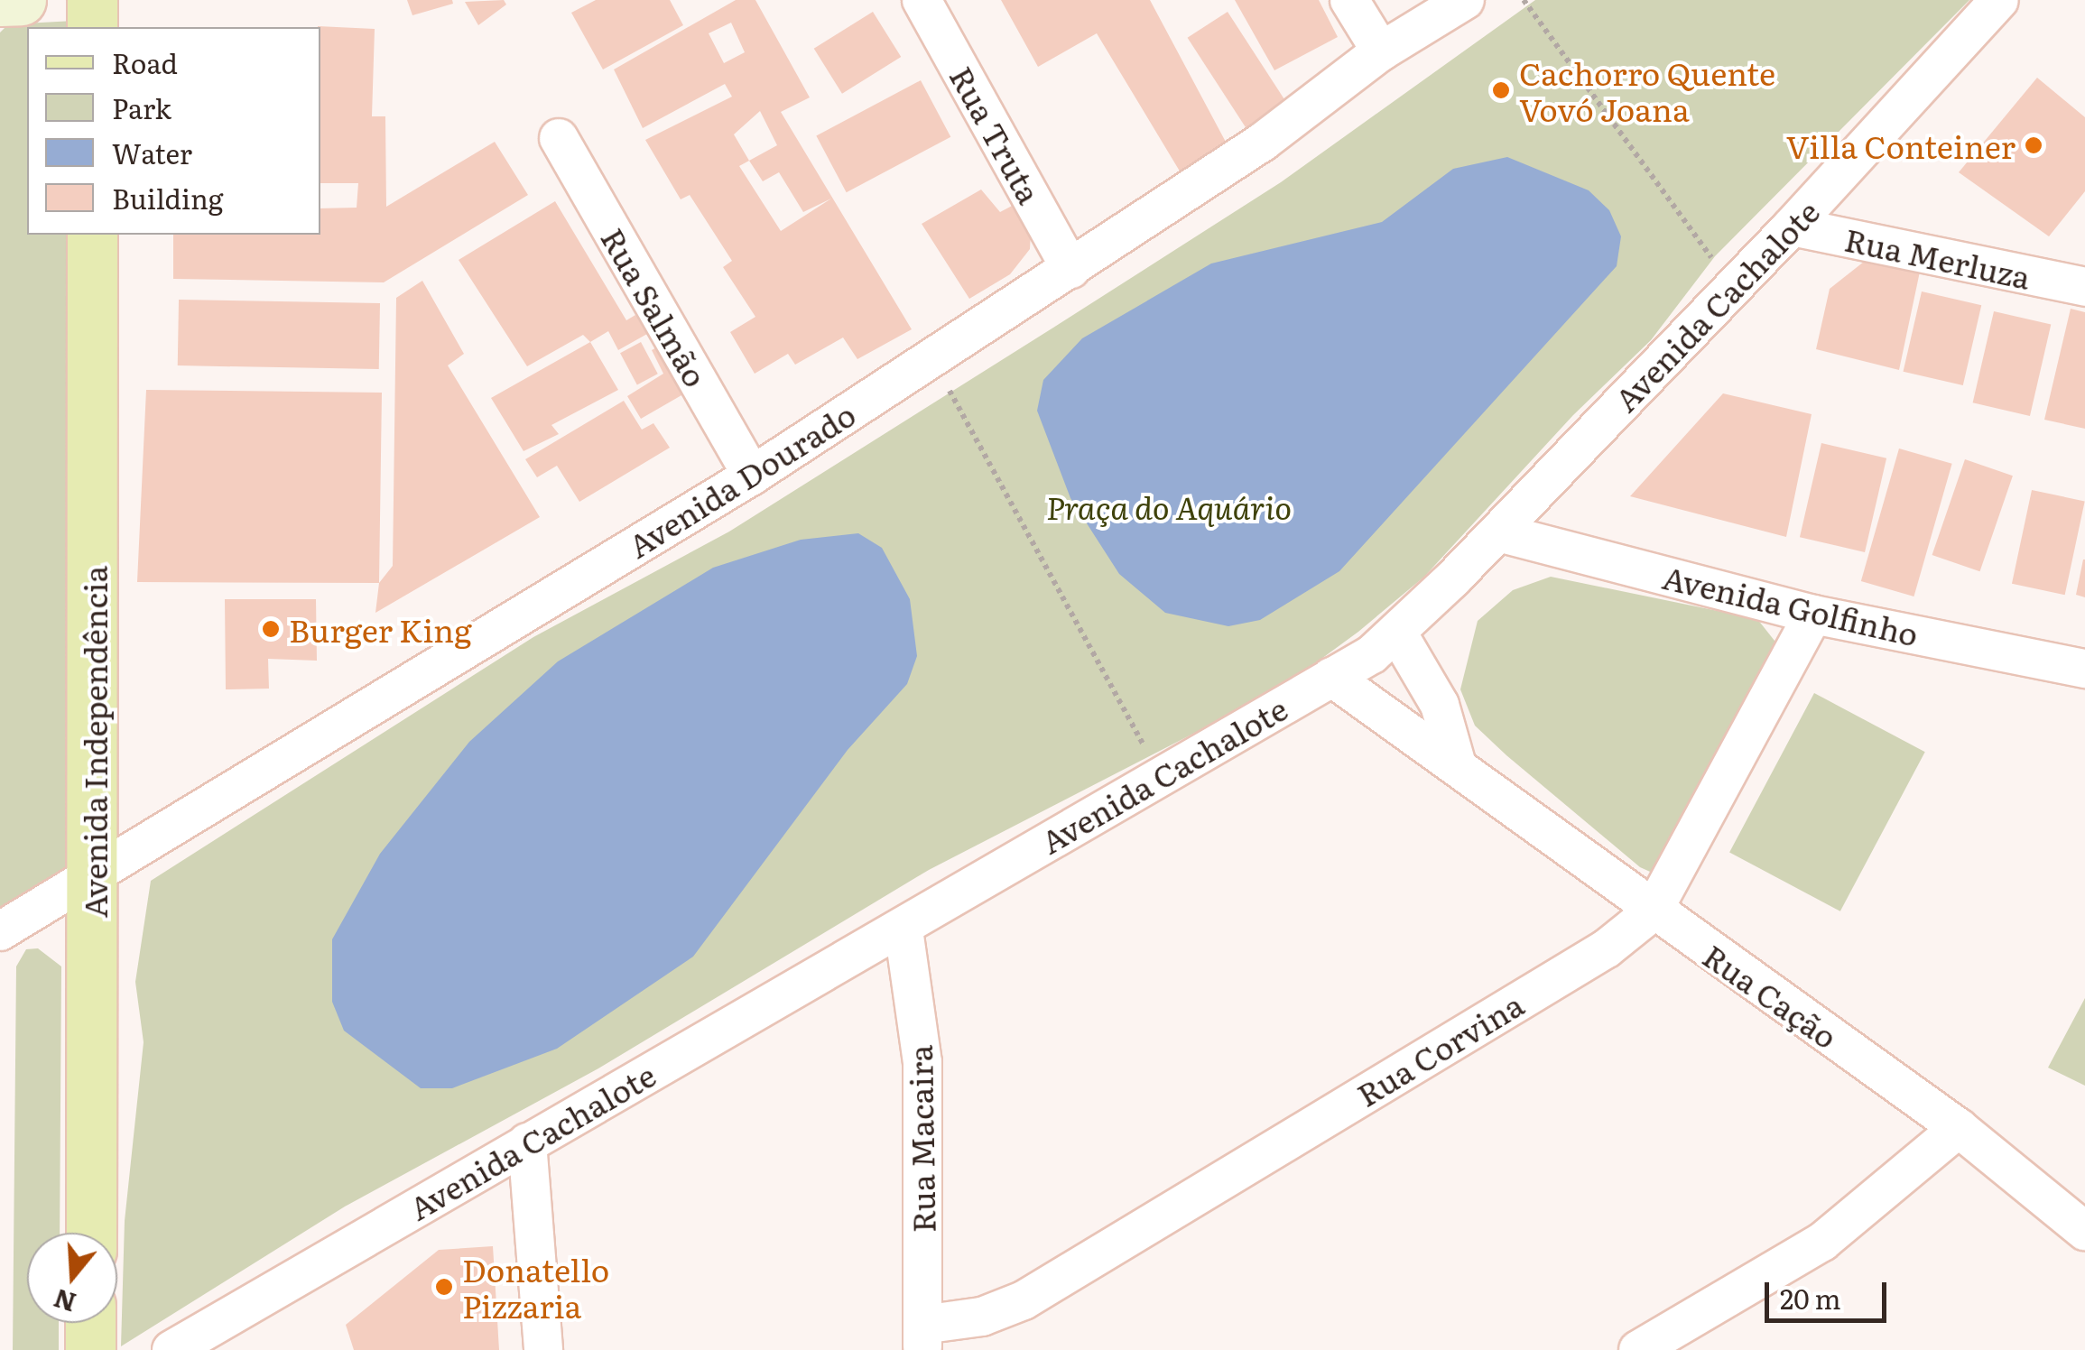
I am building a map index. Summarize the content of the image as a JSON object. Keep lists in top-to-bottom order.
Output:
{
  "streets": {
    "main road": ["Avenida Independência"],
    "street": [
      "Rua Truta",
      "Rua Merluza",
      "Avenida Cachalote",
      "Rua Salmão",
      "Avenida Dourado",
      "Avenida Golfinho",
      "Rua Cação",
      "Rua Corvina",
      "Rua Macaira"
    ]
  },
  "crossings": [
    ["Rua Truta", "Avenida Dourado"],
    ["Rua Merluza", "Avenida Cachalote"],
    ["Avenida Cachalote", "Avenida Golfinho"],
    ["Avenida Cachalote", "Rua Cação"],
    ["Avenida Cachalote", "Rua Macaira"],
    ["Rua Salmão", "Avenida Dourado"],
    ["Avenida Dourado", "Avenida Independência"],
    ["Avenida Golfinho", "Rua Corvina"],
    ["Rua Cação", "Rua Corvina"],
    ["Rua Corvina", "Rua Macaira"]
  ],
  "parks": ["Praça do Aquário"],
  "places": [
    "Cachorro Quente Vovó Joana",
    "Villa Conteiner",
    "Burger King",
    "Donatello Pizzaria"
  ],
  "legend": [
    "Road",
    "Park",
    "Water",
    "Building"
  ],
  "scale_bar": "20 m",
  "north": "bottom"
}
